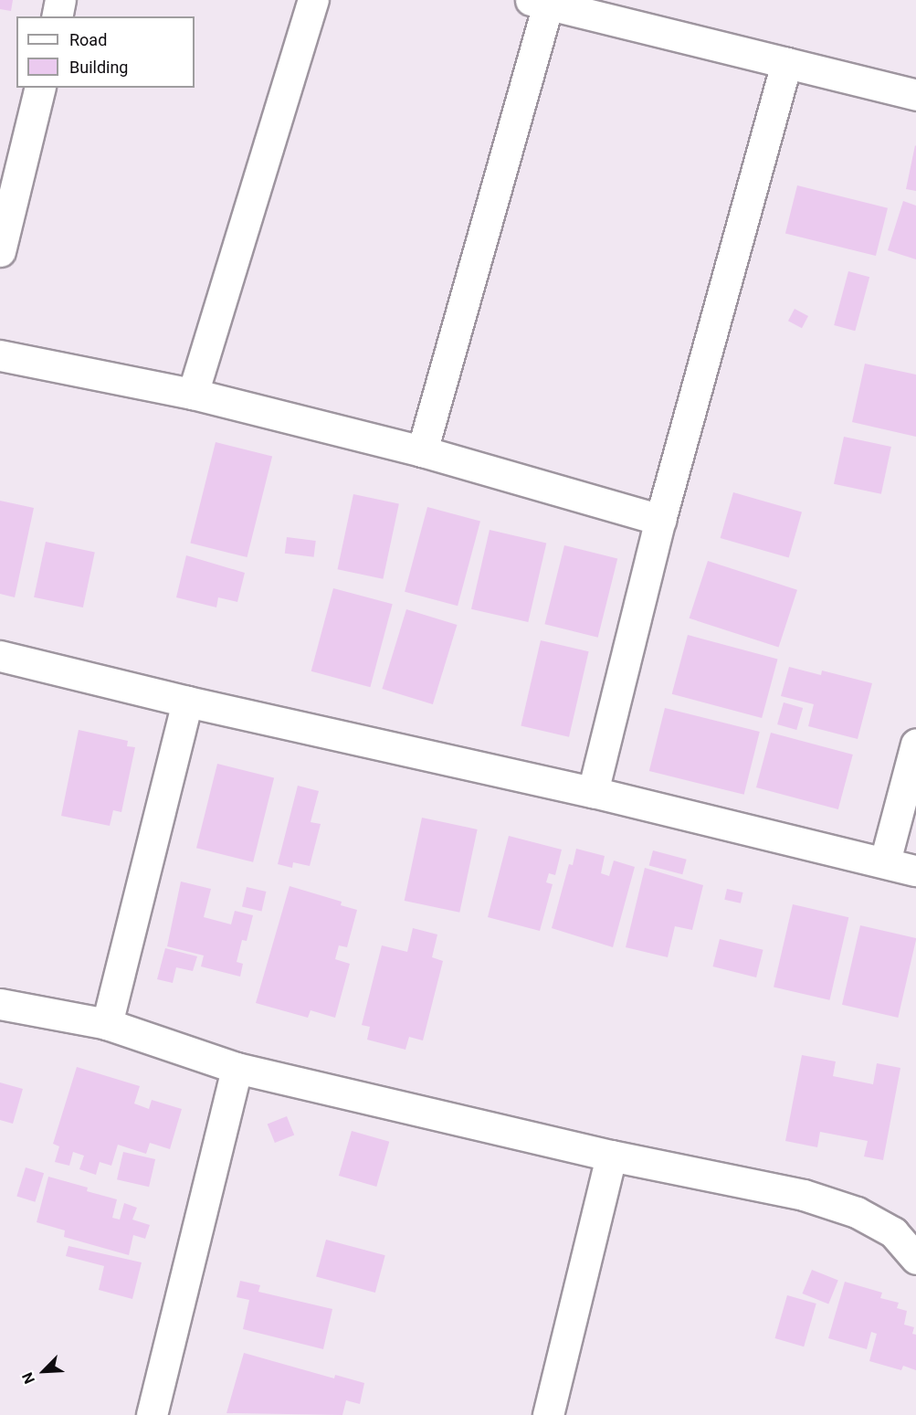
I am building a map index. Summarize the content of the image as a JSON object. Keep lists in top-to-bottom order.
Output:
{
  "legend": ["Road", "Building"],
  "north": "bottom left"
}
